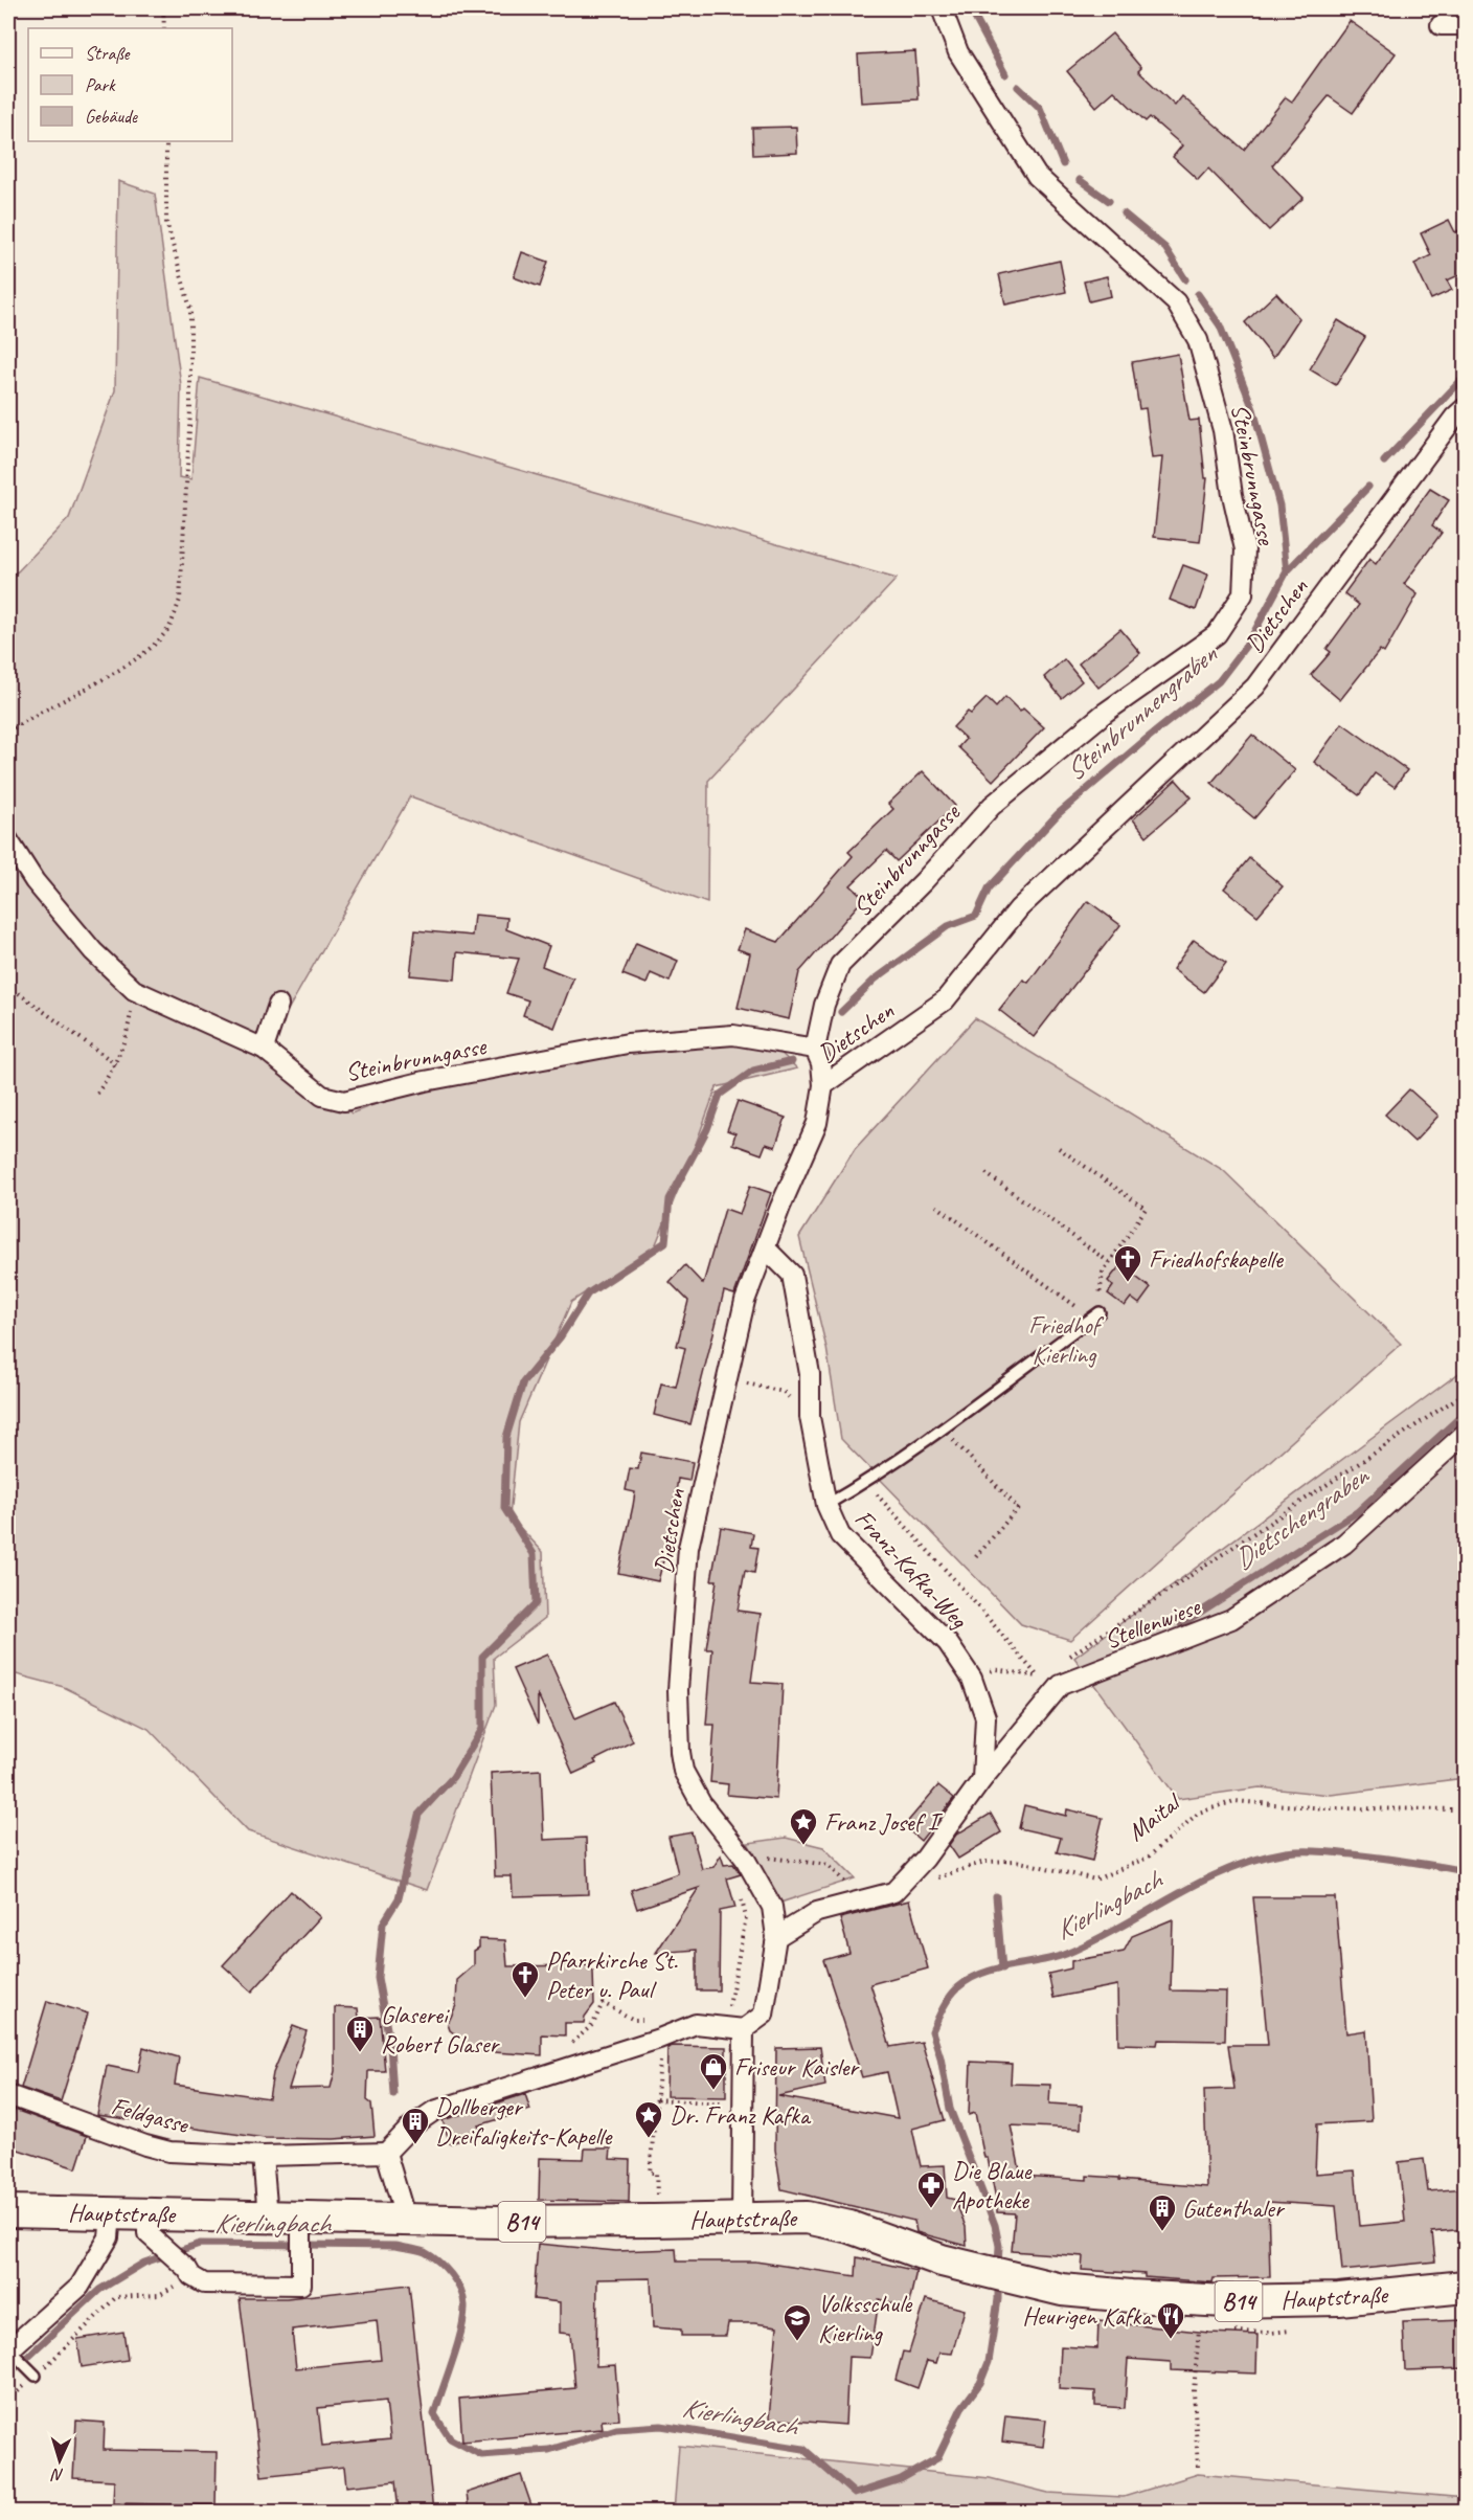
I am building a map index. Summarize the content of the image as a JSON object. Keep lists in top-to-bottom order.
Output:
{
  "streets": {
    "main road": ["Hauptstraße", "B14"],
    "street": [
      "Steinbrunngasse",
      "Dietschen",
      "Franz-Kafka-Weg",
      "Stellenwiese",
      "Feldgasse"
    ],
    "path": ["Maital"]
  },
  "crossings": [
    ["Steinbrunngasse", "Dietschen"],
    ["Dietschen", "Franz-Kafka-Weg"],
    ["Franz-Kafka-Weg", "Stellenwiese"],
    ["Stellenwiese", "Maital"]
  ],
  "water": ["Steinbrunnengraben", "Dietschengraben", "Kierlingbach"],
  "parks": ["Friedhof Kierling"],
  "places": {
    "church": ["Friedhofskapelle", "Pfarrkirche St. Peter u. Paul"],
    "place": ["Franz Josef I", "Dr. Franz Kafka"],
    "building": ["Glaserei Robert Glaser", "Dollberger Dreifaligkeits-Kapelle", "Gutenthaler"],
    "shop": ["Friseur Kaisler"],
    "pharmacy": ["Die Blaue Apotheke"],
    "restaurant": ["Heurigen Kafka"],
    "school or university": ["Volksschule Kierling"]
  },
  "legend": ["Straße", "Park", "Gebäude"],
  "north": "bottom"
}
